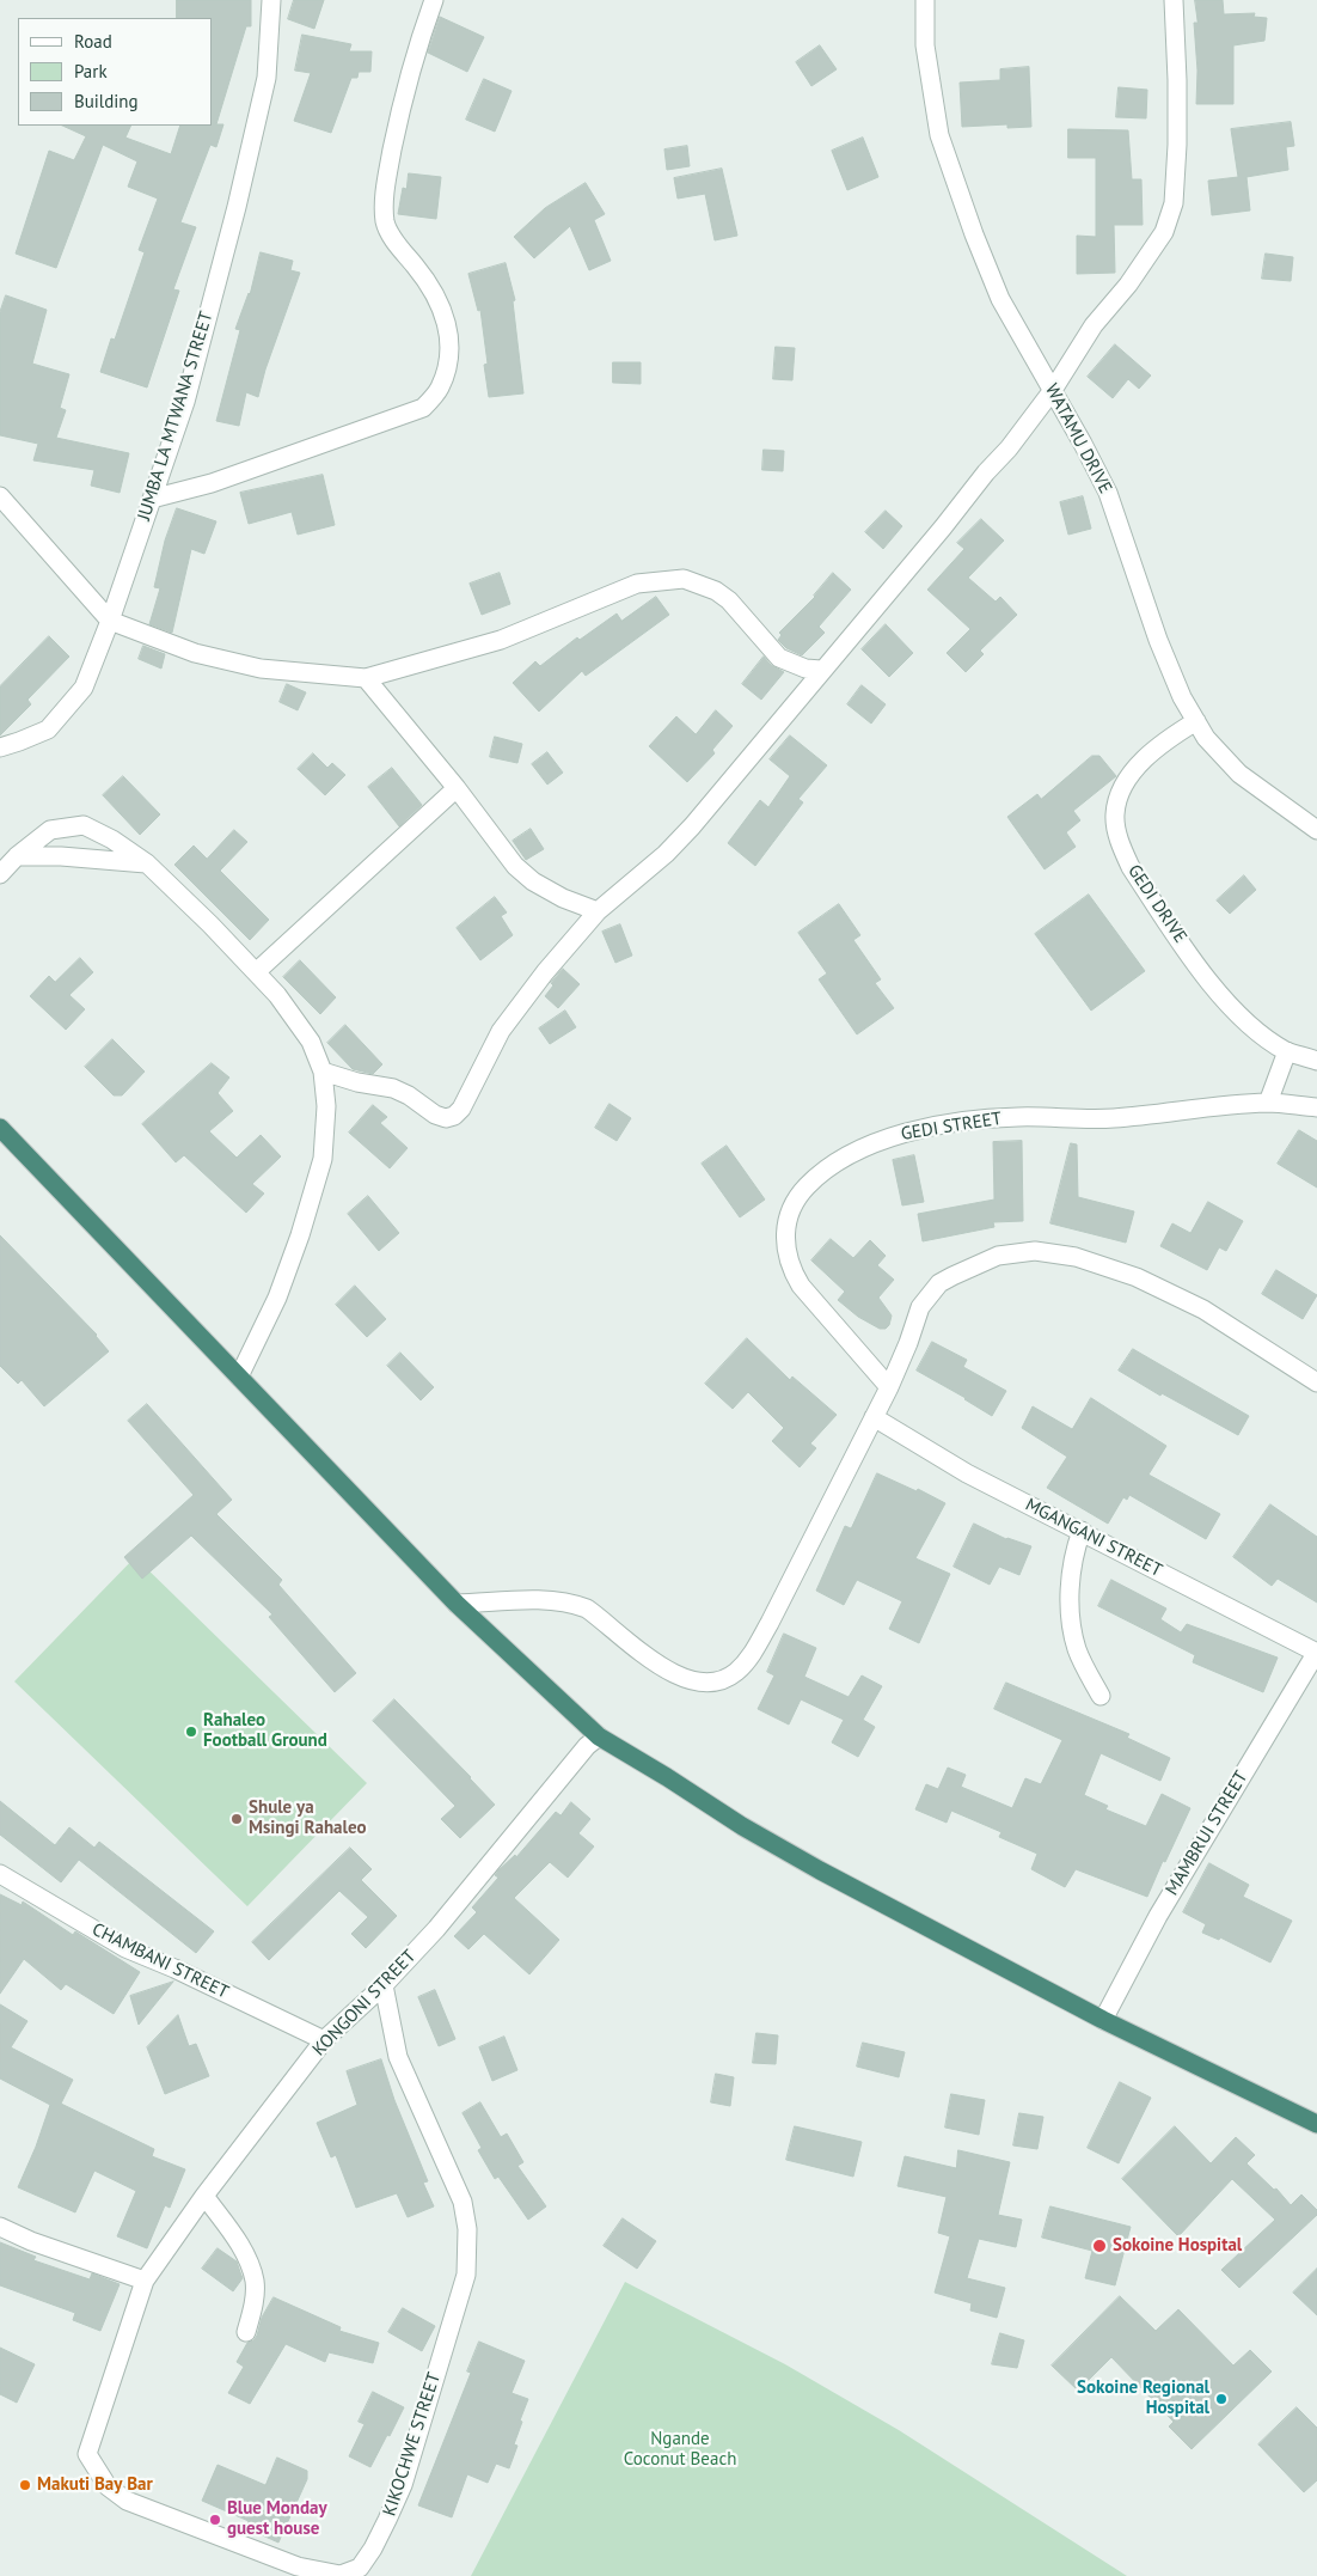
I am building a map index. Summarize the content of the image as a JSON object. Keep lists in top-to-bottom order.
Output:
{
  "streets": {
    "street": [
      "JUMBA LA MTWANA STREET",
      "WATAMU DRIVE",
      "GEDI DRIVE",
      "GEDI STREET",
      "MGANGANI STREET",
      "MAMBRUI STREET",
      "CHAMBANI STREET",
      "KONGONI STREET",
      "KIKOCHWE STREET"
    ]
  },
  "crossings": [
    ["WATAMU DRIVE", "GEDI DRIVE"],
    ["MGANGANI STREET", "MAMBRUI STREET"],
    ["CHAMBANI STREET", "KONGONI STREET"],
    ["KONGONI STREET", "KIKOCHWE STREET"]
  ],
  "parks": ["Ngande Coconut Beach"],
  "places": [
    "Rahaleo Football Ground",
    "Shule ya Msingi Rahaleo",
    "Sokoine Hospital",
    "Sokoine Regional Hospital",
    "Makuti Bay Bar",
    "Blue Monday guest house"
  ],
  "legend": ["Road", "Park", "Building"]
}
